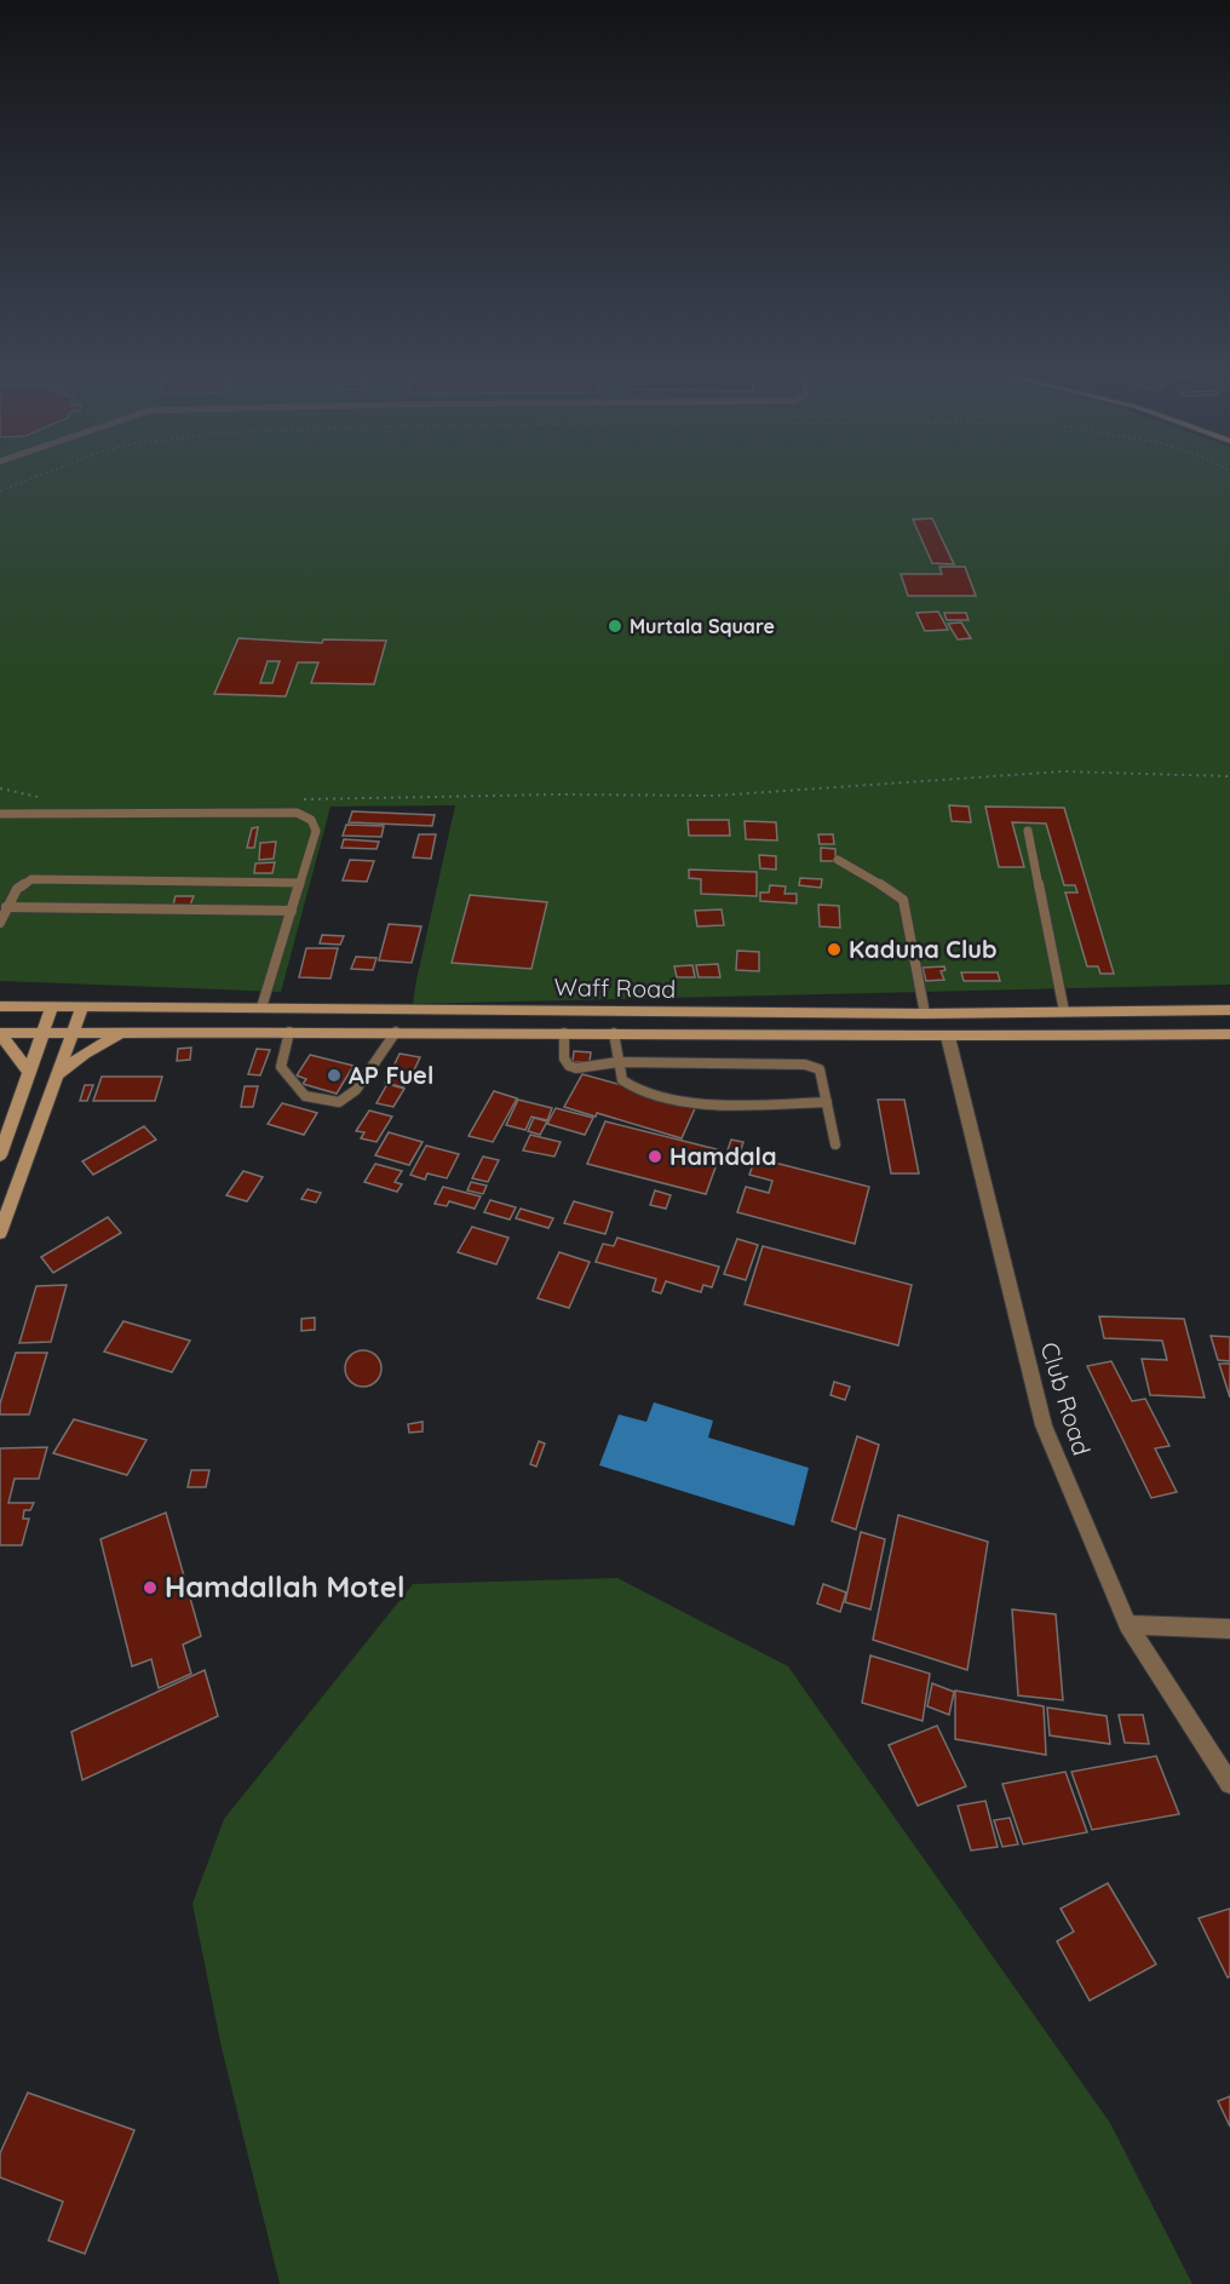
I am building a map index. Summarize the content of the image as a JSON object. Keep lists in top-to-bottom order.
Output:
{
  "streets": {
    "street": ["Waff Road", "Club Road"]
  },
  "crossings": [
    ["Waff Road", "Club Road"]
  ],
  "places": [
    "Murtala Square",
    "Kaduna Club",
    "AP Fuel",
    "Hamdala",
    "Hamdallah Motel"
  ]
}
